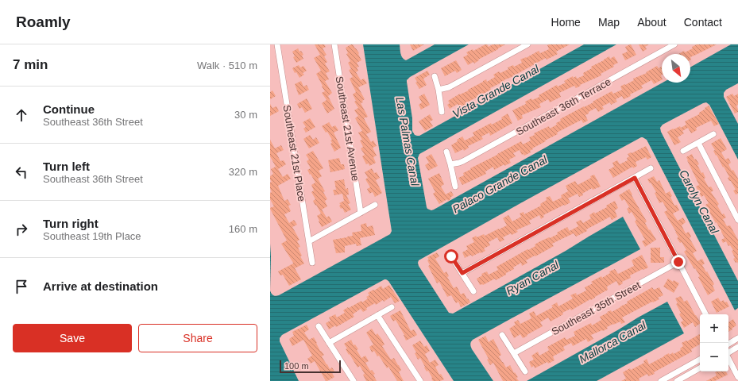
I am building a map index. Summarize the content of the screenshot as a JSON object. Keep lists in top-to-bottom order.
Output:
{
  "streets": {
    "street": [
      "Southeast 36th Terrace",
      "Southeast 21st Avenue",
      "Southeast 21st Place",
      "Southeast 35th Street"
    ]
  },
  "water": [
    "Vista Grande Canal",
    "Las Palmas Canal",
    "Palaco Grande Canal",
    "Carolyn Canal",
    "Ryan Canal",
    "Mallorca Canal"
  ],
  "scale_bar": "100 m",
  "north": "bottom right",
  "page": {
    "header": "Roamly",
    "nav": [
      "Home",
      "Map",
      "About",
      "Contact"
    ],
    "heading": ["7 min", "Walk · 510 m"],
    "list": [
      ["Continue", "Southeast 36th Street", "30 m"],
      ["Turn left", "Southeast 36th Street", "320 m"],
      ["Turn right", "Southeast 19th Place", "160 m"],
      "Arrive at destination"
    ],
    "buttons": ["Save", "Share"],
    "map_buttons": ["+", "−"],
    "scale": "100 m"
  }
}
